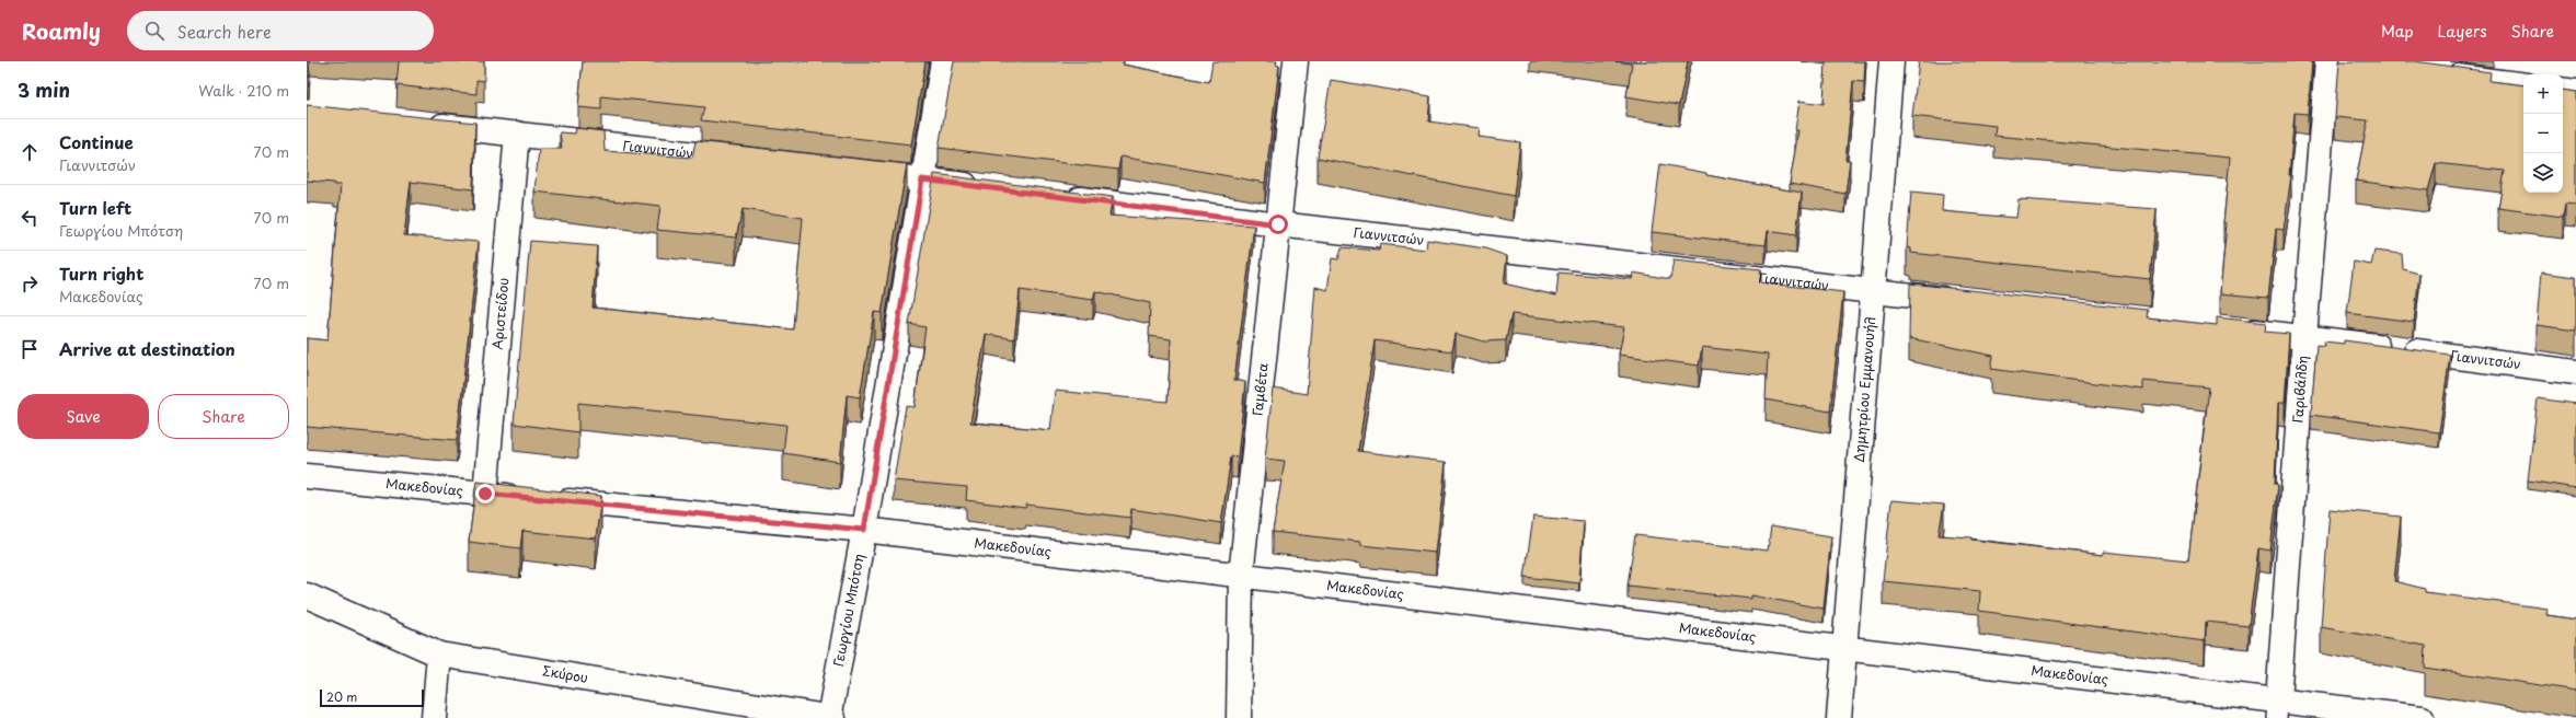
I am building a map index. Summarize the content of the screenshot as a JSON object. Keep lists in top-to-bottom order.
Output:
{
  "streets": {
    "street": [
      "Γιαννιτσών",
      "Αριστείδου",
      "Γαμβέτα",
      "Δημητρίου Εμμανουήλ",
      "Γαριβάλδη",
      "Μακεδονίας",
      "Γεωργίου Μπότση",
      "Σκύρου"
    ]
  },
  "crossings": [
    ["Γιαννιτσών", "Αριστείδου"],
    ["Γιαννιτσών", "Γαμβέτα"],
    ["Γιαννιτσών", "Δημητρίου Εμμανουήλ"],
    ["Γιαννιτσών", "Γαριβάλδη"],
    ["Αριστείδου", "Μακεδονίας"],
    ["Γαμβέτα", "Μακεδονίας"],
    ["Δημητρίου Εμμανουήλ", "Μακεδονίας"],
    ["Γαριβάλδη", "Μακεδονίας"],
    ["Μακεδονίας", "Γεωργίου Μπότση"],
    ["Γεωργίου Μπότση", "Σκύρου"]
  ],
  "scale_bar": "20 m",
  "page": {
    "header": "Roamly",
    "search": "Search here",
    "nav": ["Map", "Layers", "Share"],
    "heading": ["3 min", "Walk · 210 m"],
    "map_buttons": ["+", "−"],
    "list": [
      ["Continue", "Γιαννιτσών", "70 m"],
      ["Turn left", "Γεωργίου Μπότση", "70 m"],
      ["Turn right", "Μακεδονίας", "70 m"],
      "Arrive at destination"
    ],
    "buttons": ["Save", "Share"],
    "scale": "20 m"
  }
}
